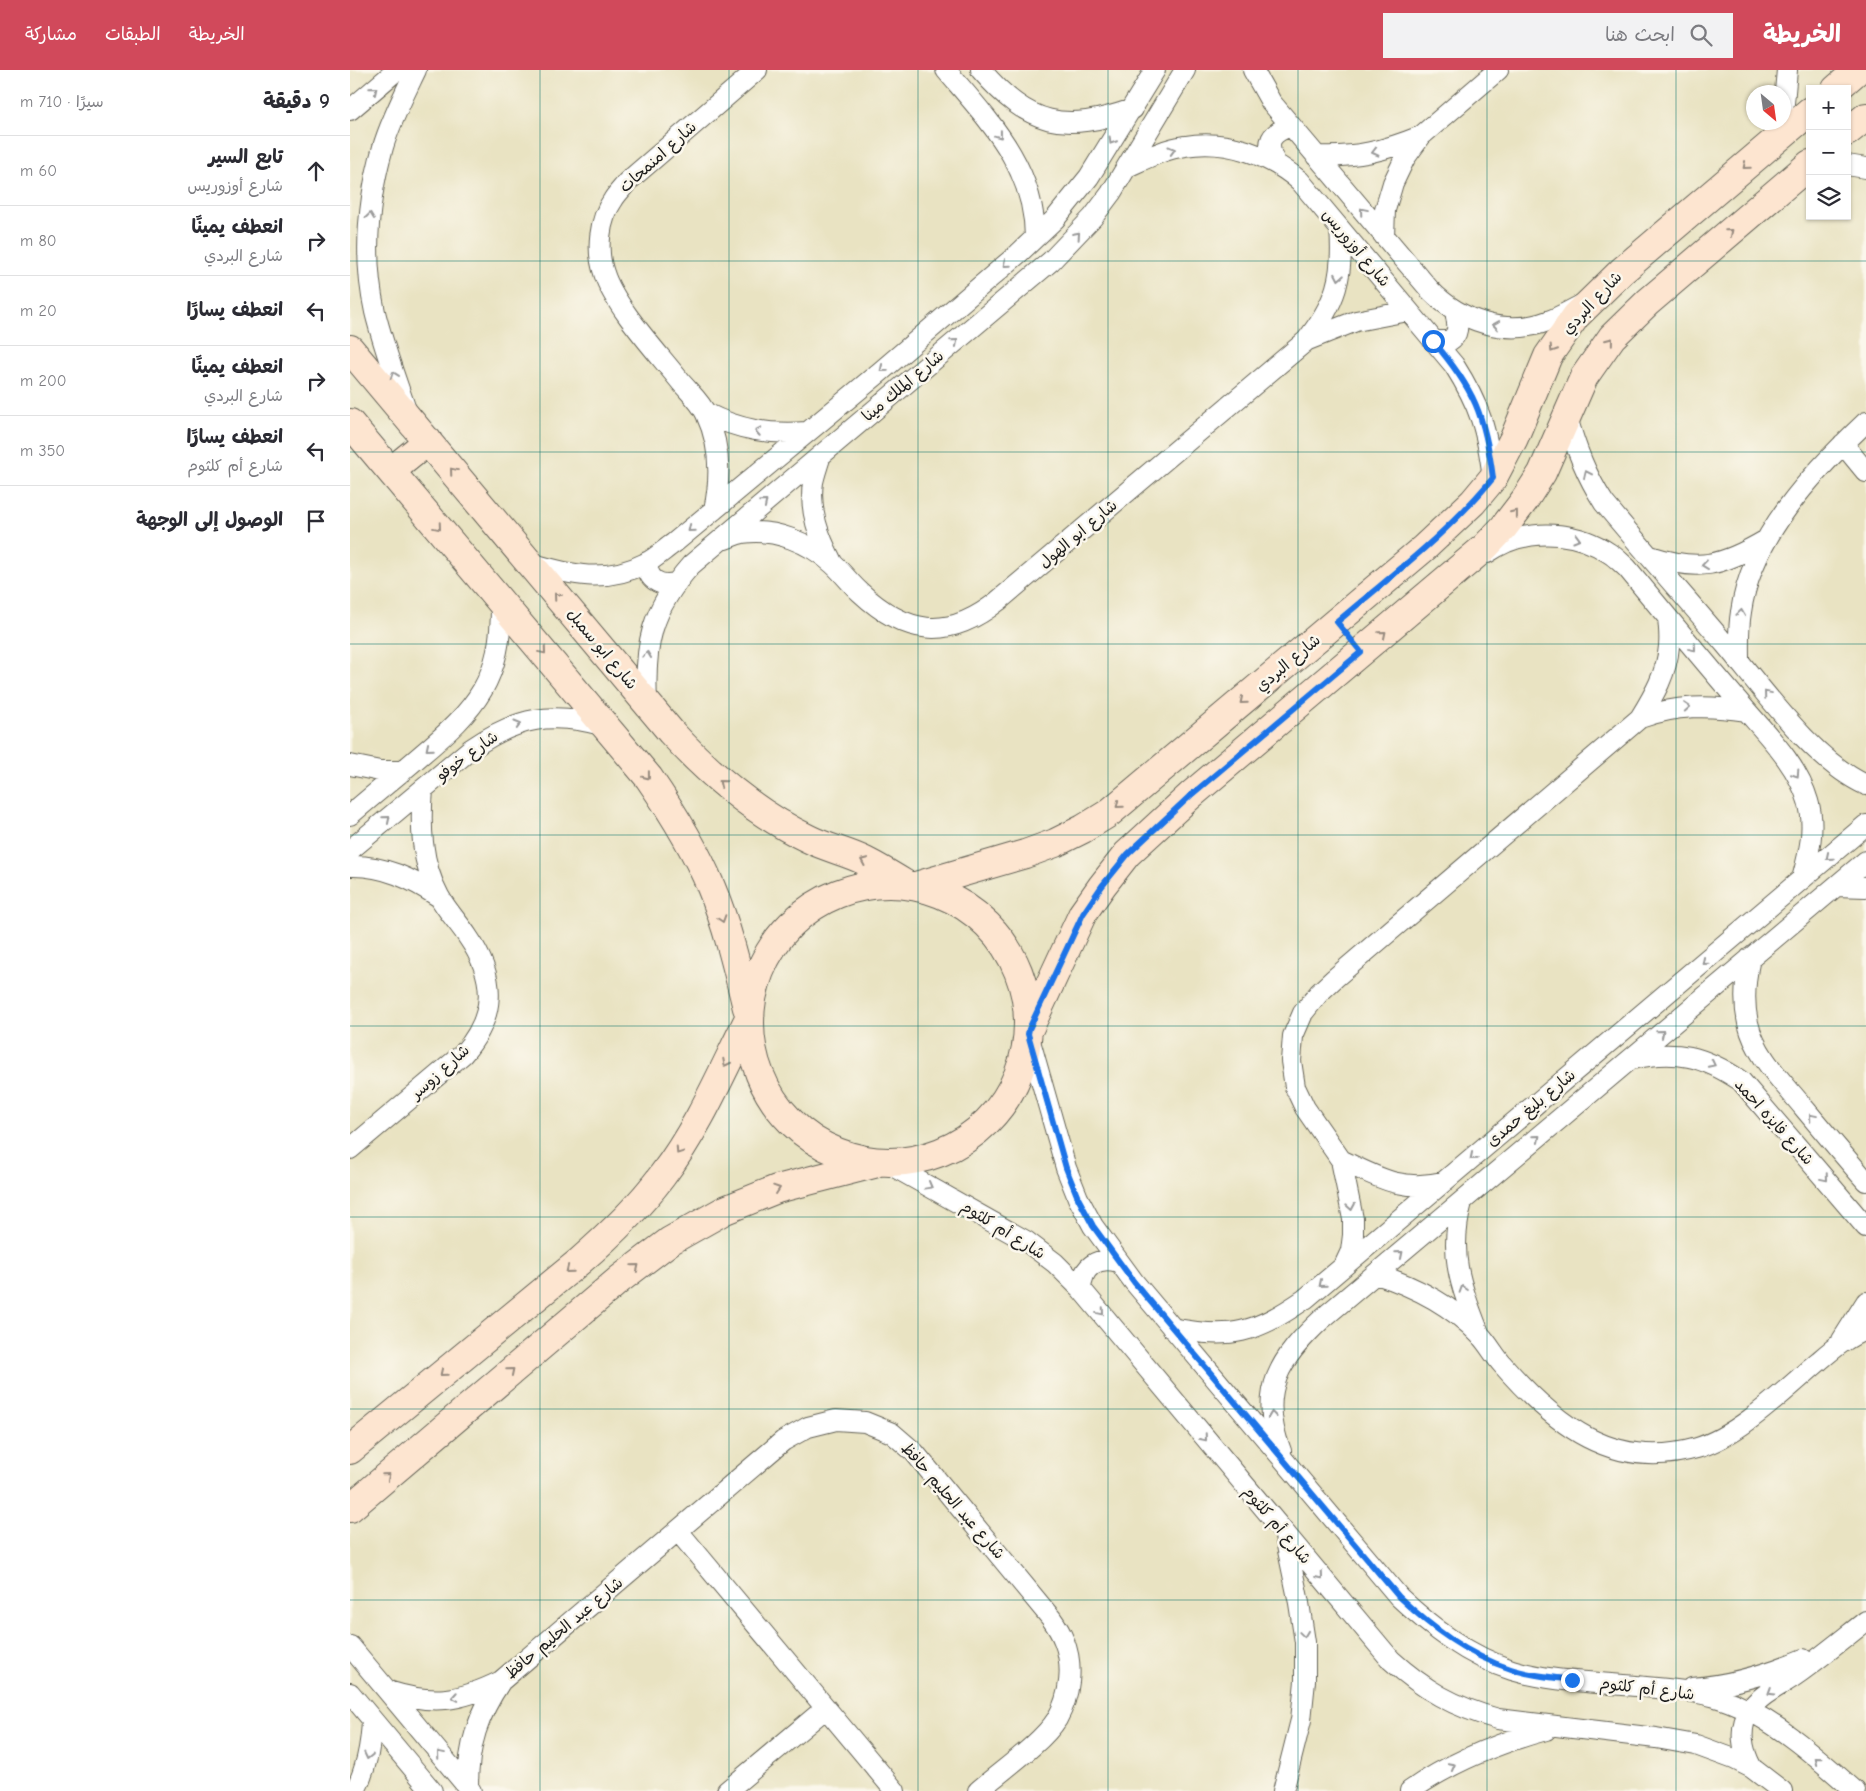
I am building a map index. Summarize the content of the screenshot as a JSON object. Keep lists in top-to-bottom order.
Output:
{
  "streets": {
    "street": [
      "شارع امنمحات",
      "شارع أوزوريس",
      "شارع البردي",
      "شارع الملك مينا",
      "شارع ابو الهول",
      "شارع ابو سمبل",
      "شارع خوفو",
      "شارع زوسر",
      "شارع بليغ حمدى",
      "شارع فايزه احمد",
      "شارع أم كلثوم",
      "شارع عبد الحليم حافظ"
    ]
  },
  "crossings": [
    ["شارع امنمحات", "شارع الملك مينا"],
    ["شارع أوزوريس", "شارع البردي"],
    ["شارع أوزوريس", "شارع الملك مينا"],
    ["شارع أوزوريس", "شارع ابو الهول"],
    ["شارع البردي", "شارع ابو سمبل"],
    ["شارع الملك مينا", "شارع ابو الهول"],
    ["شارع الملك مينا", "شارع ابو سمبل"],
    ["شارع خوفو", "شارع زوسر"],
    ["شارع بليغ حمدى", "شارع فايزه احمد"],
    ["شارع بليغ حمدى", "شارع أم كلثوم"]
  ],
  "north": "bottom right",
  "page": {
    "header": "الخريطة",
    "search": "ابحث هنا",
    "nav": ["الخريطة", "الطبقات", "مشاركة"],
    "heading": ["9 دقيقة", "سيرًا · 710 m"],
    "map_buttons": ["+", "−"],
    "list": [
      ["تابع السير", "شارع أوزوريس", "60 m"],
      ["انعطف يمينًا", "شارع البردي", "80 m"],
      ["انعطف يسارًا", "20 m"],
      ["انعطف يمينًا", "شارع البردي", "200 m"],
      ["انعطف يسارًا", "شارع أم كلثوم", "350 m"],
      "الوصول إلى الوجهة"
    ]
  }
}
